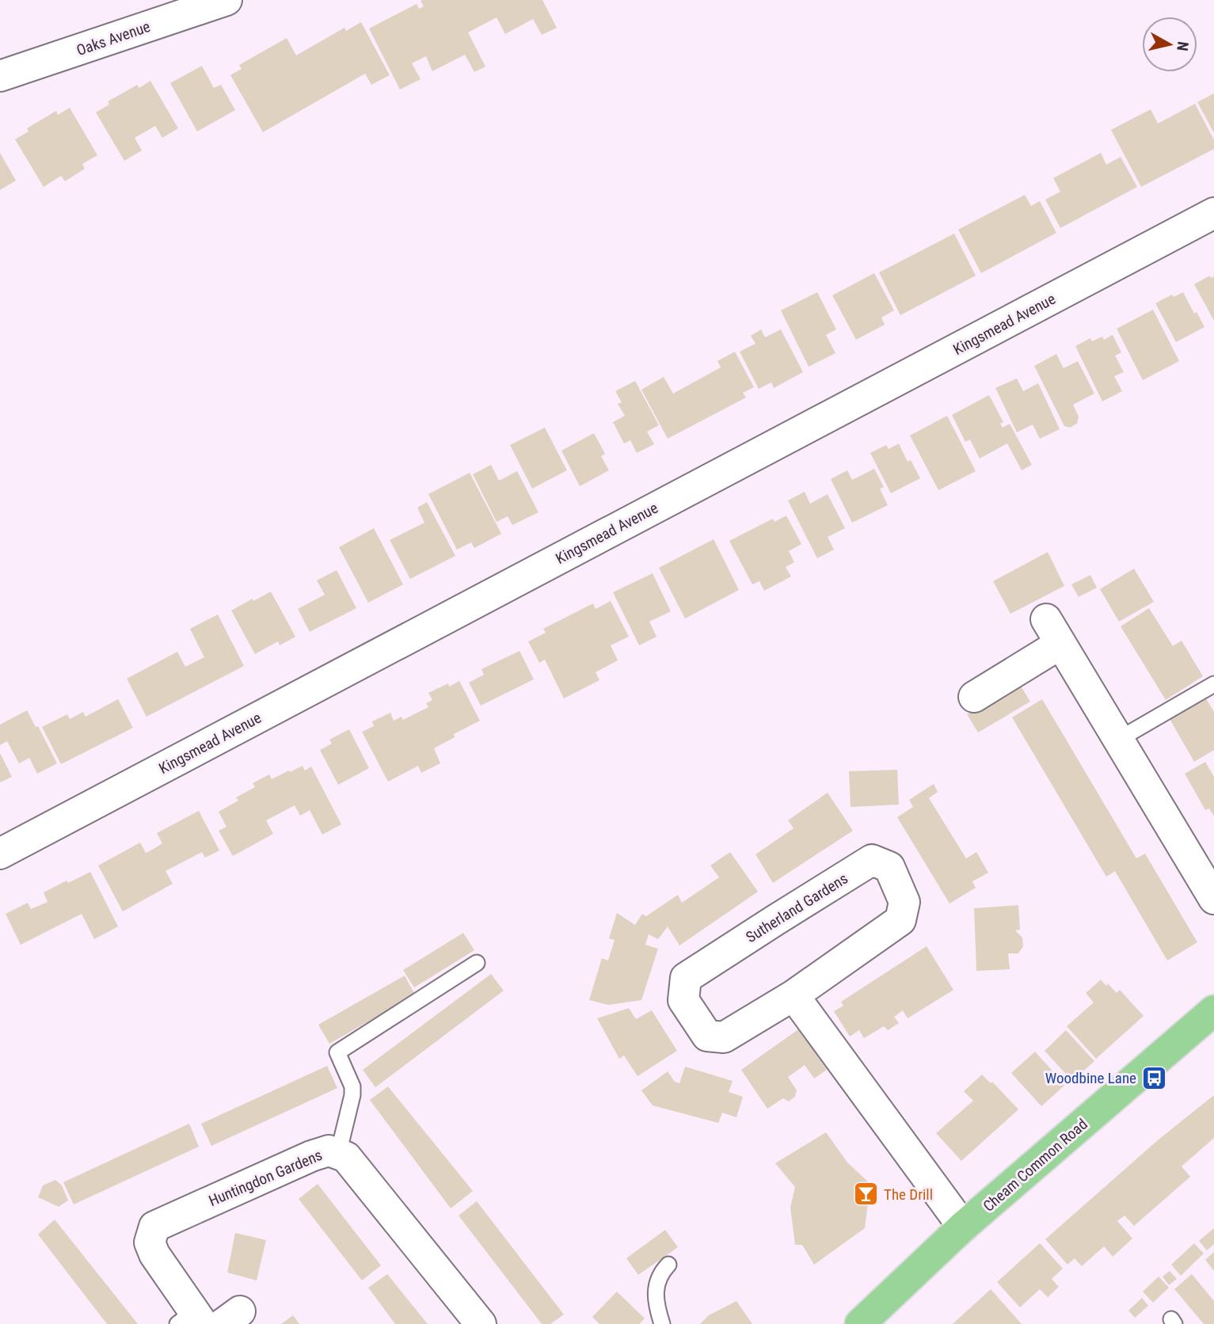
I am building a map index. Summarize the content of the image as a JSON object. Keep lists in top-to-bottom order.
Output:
{
  "streets": {
    "main road": ["Cheam Common Road"],
    "street": [
      "Oaks Avenue",
      "Kingsmead Avenue",
      "Sutherland Gardens",
      "Huntingdon Gardens"
    ]
  },
  "places": {
    "bus stop": ["Woodbine Lane"],
    "bar": ["The Drill"]
  },
  "north": "right"
}
